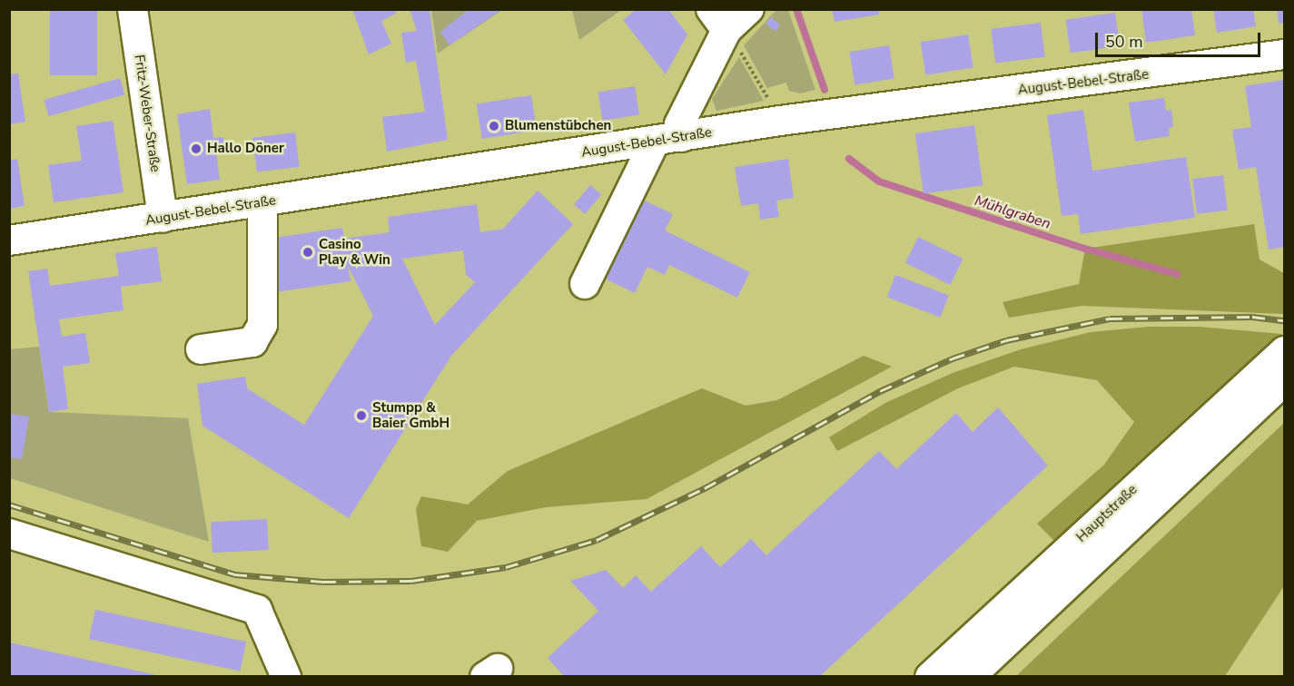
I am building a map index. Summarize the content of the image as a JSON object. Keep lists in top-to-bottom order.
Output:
{
  "streets": {
    "main road": ["Hauptstraße"],
    "street": ["August-Bebel-Straße", "Fritz-Weber-Straße"]
  },
  "crossings": [
    ["August-Bebel-Straße", "Fritz-Weber-Straße"]
  ],
  "water": ["Mühlgraben"],
  "places": [
    "Blumenstübchen",
    "Hallo Döner",
    "Casino Play & Win",
    "Stumpp & Baier GmbH"
  ],
  "scale_bar": "50 m"
}
